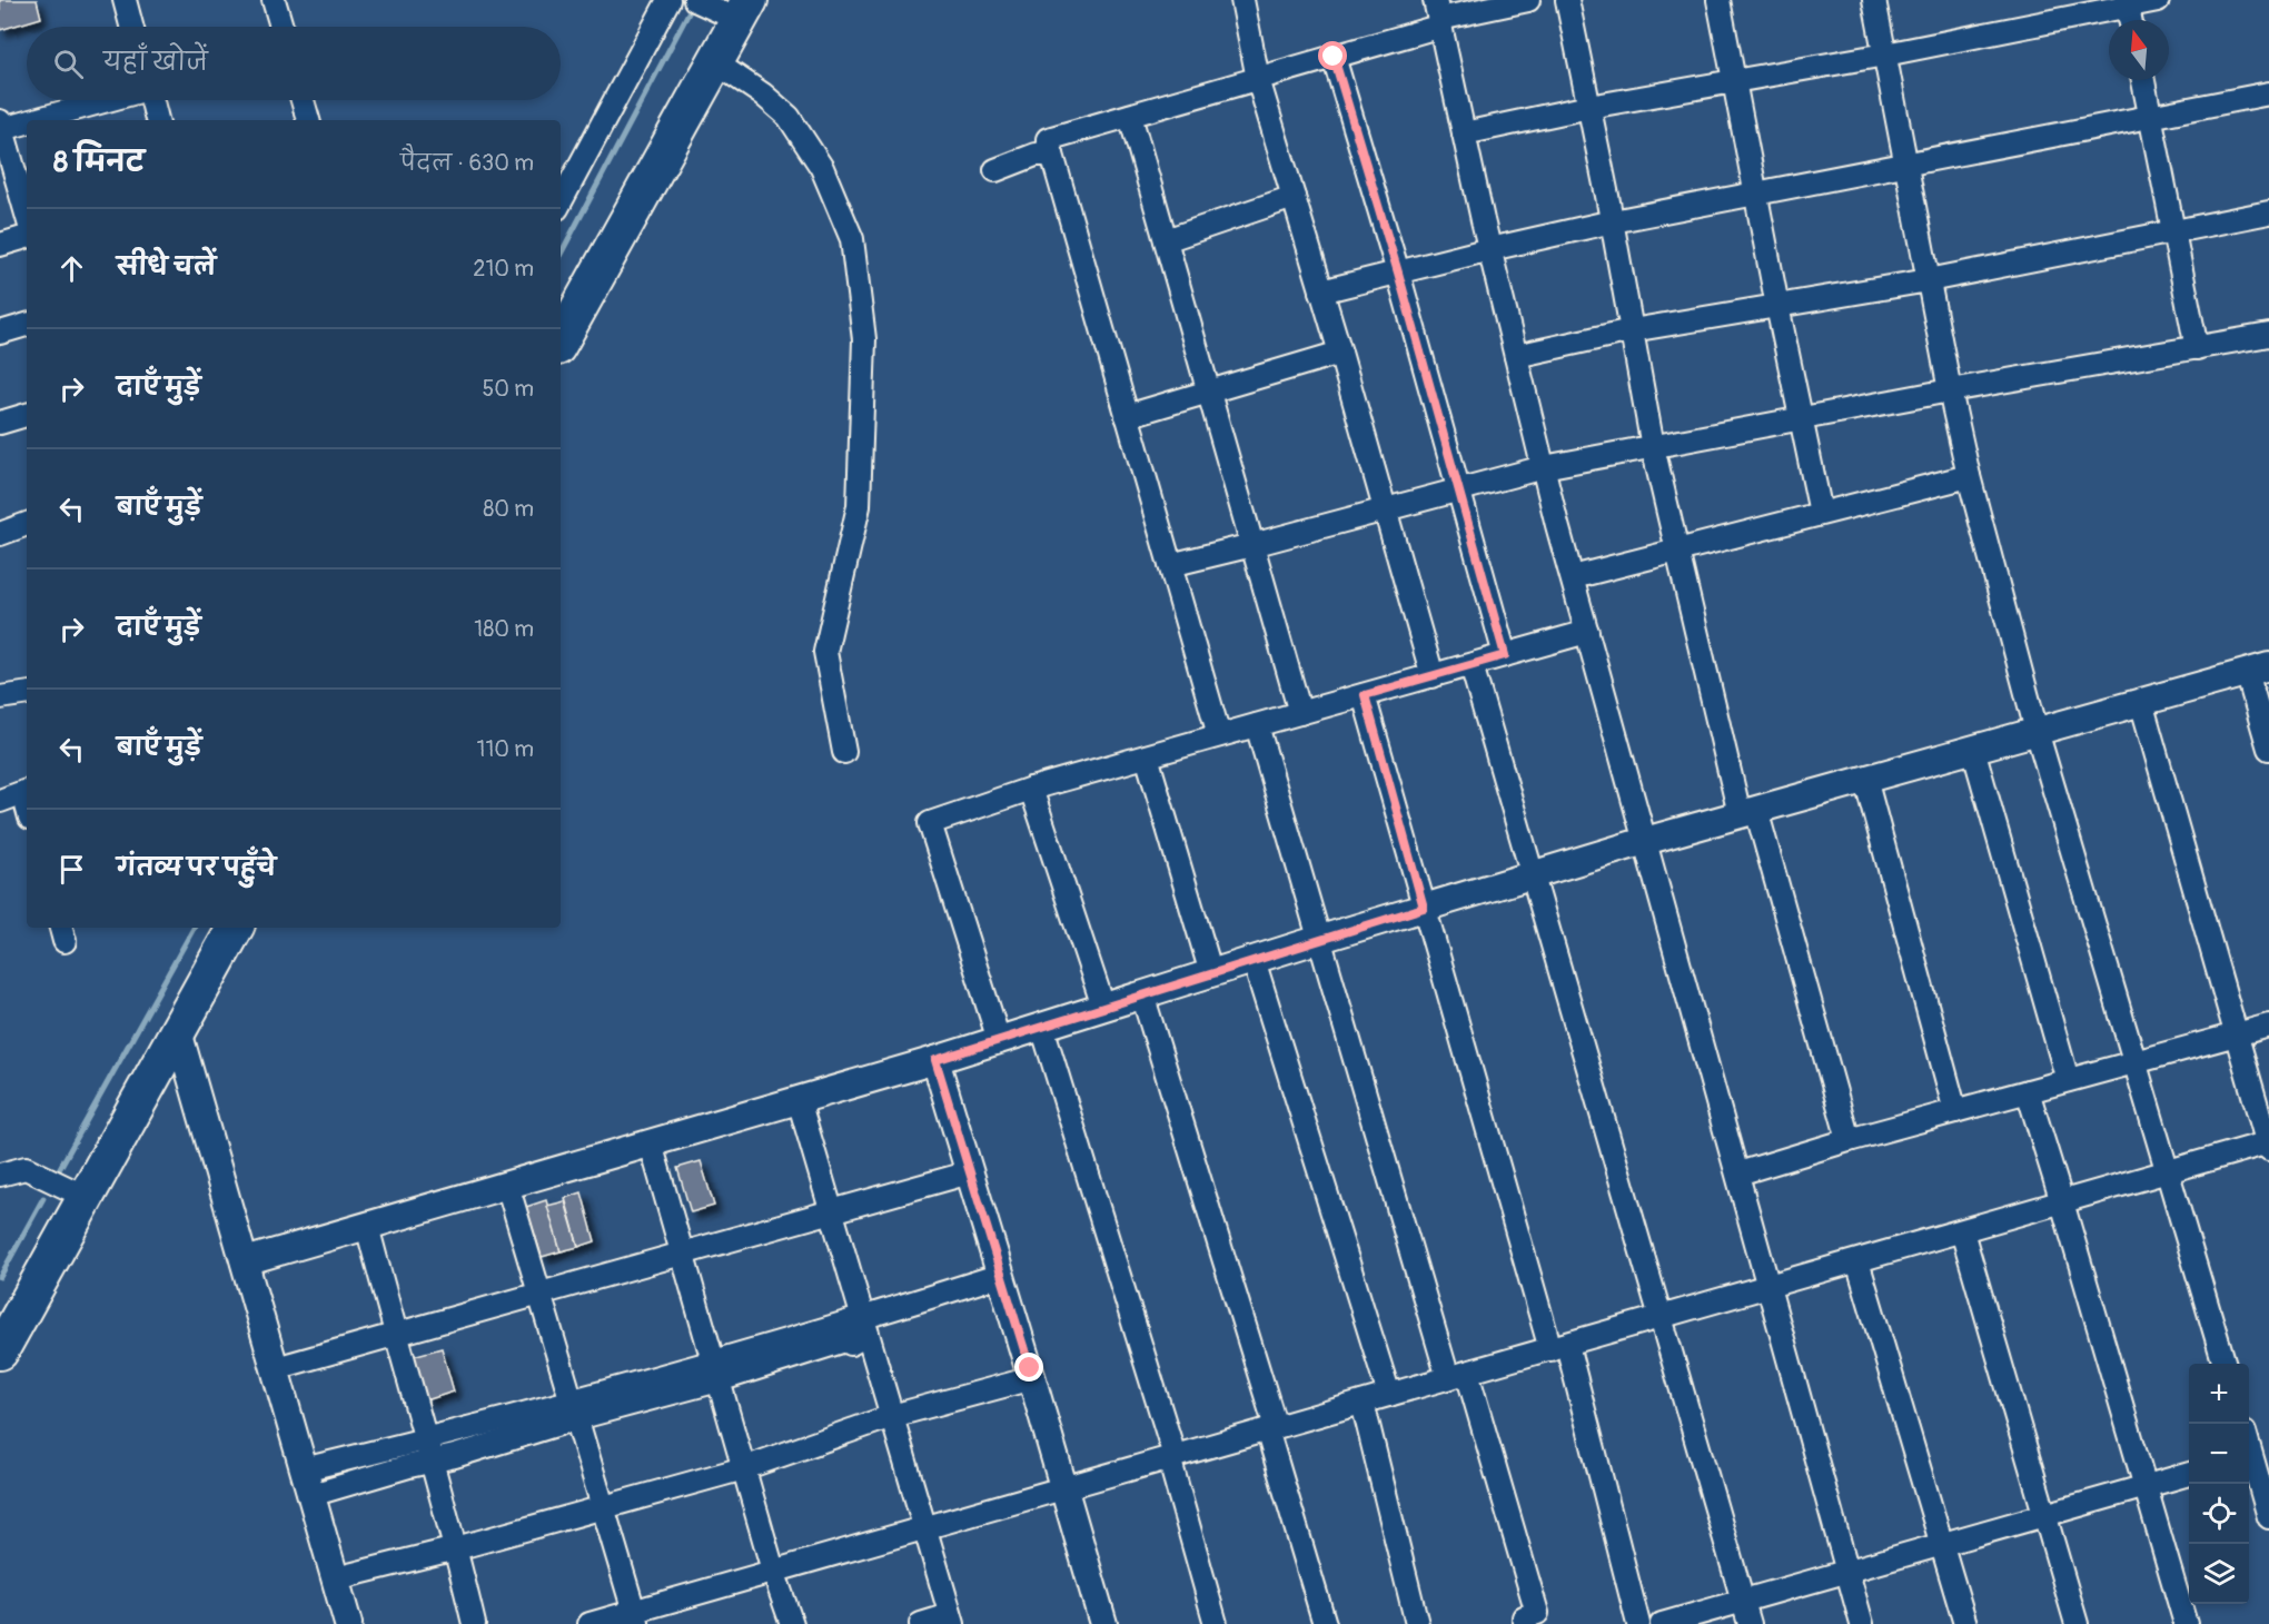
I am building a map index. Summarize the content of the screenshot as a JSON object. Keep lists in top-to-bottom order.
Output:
{
  "north": "top",
  "page": {
    "search": "यहाँ खोजें",
    "heading": ["8 मिनट", "पैदल · 630 m"],
    "list": [
      ["सीधे चलें", "210 m"],
      ["दाएँ मुड़ें", "50 m"],
      ["बाएँ मुड़ें", "80 m"],
      ["दाएँ मुड़ें", "180 m"],
      ["बाएँ मुड़ें", "110 m"],
      "गंतव्य पर पहुँचे"
    ],
    "map_buttons": ["+", "−"]
  }
}
